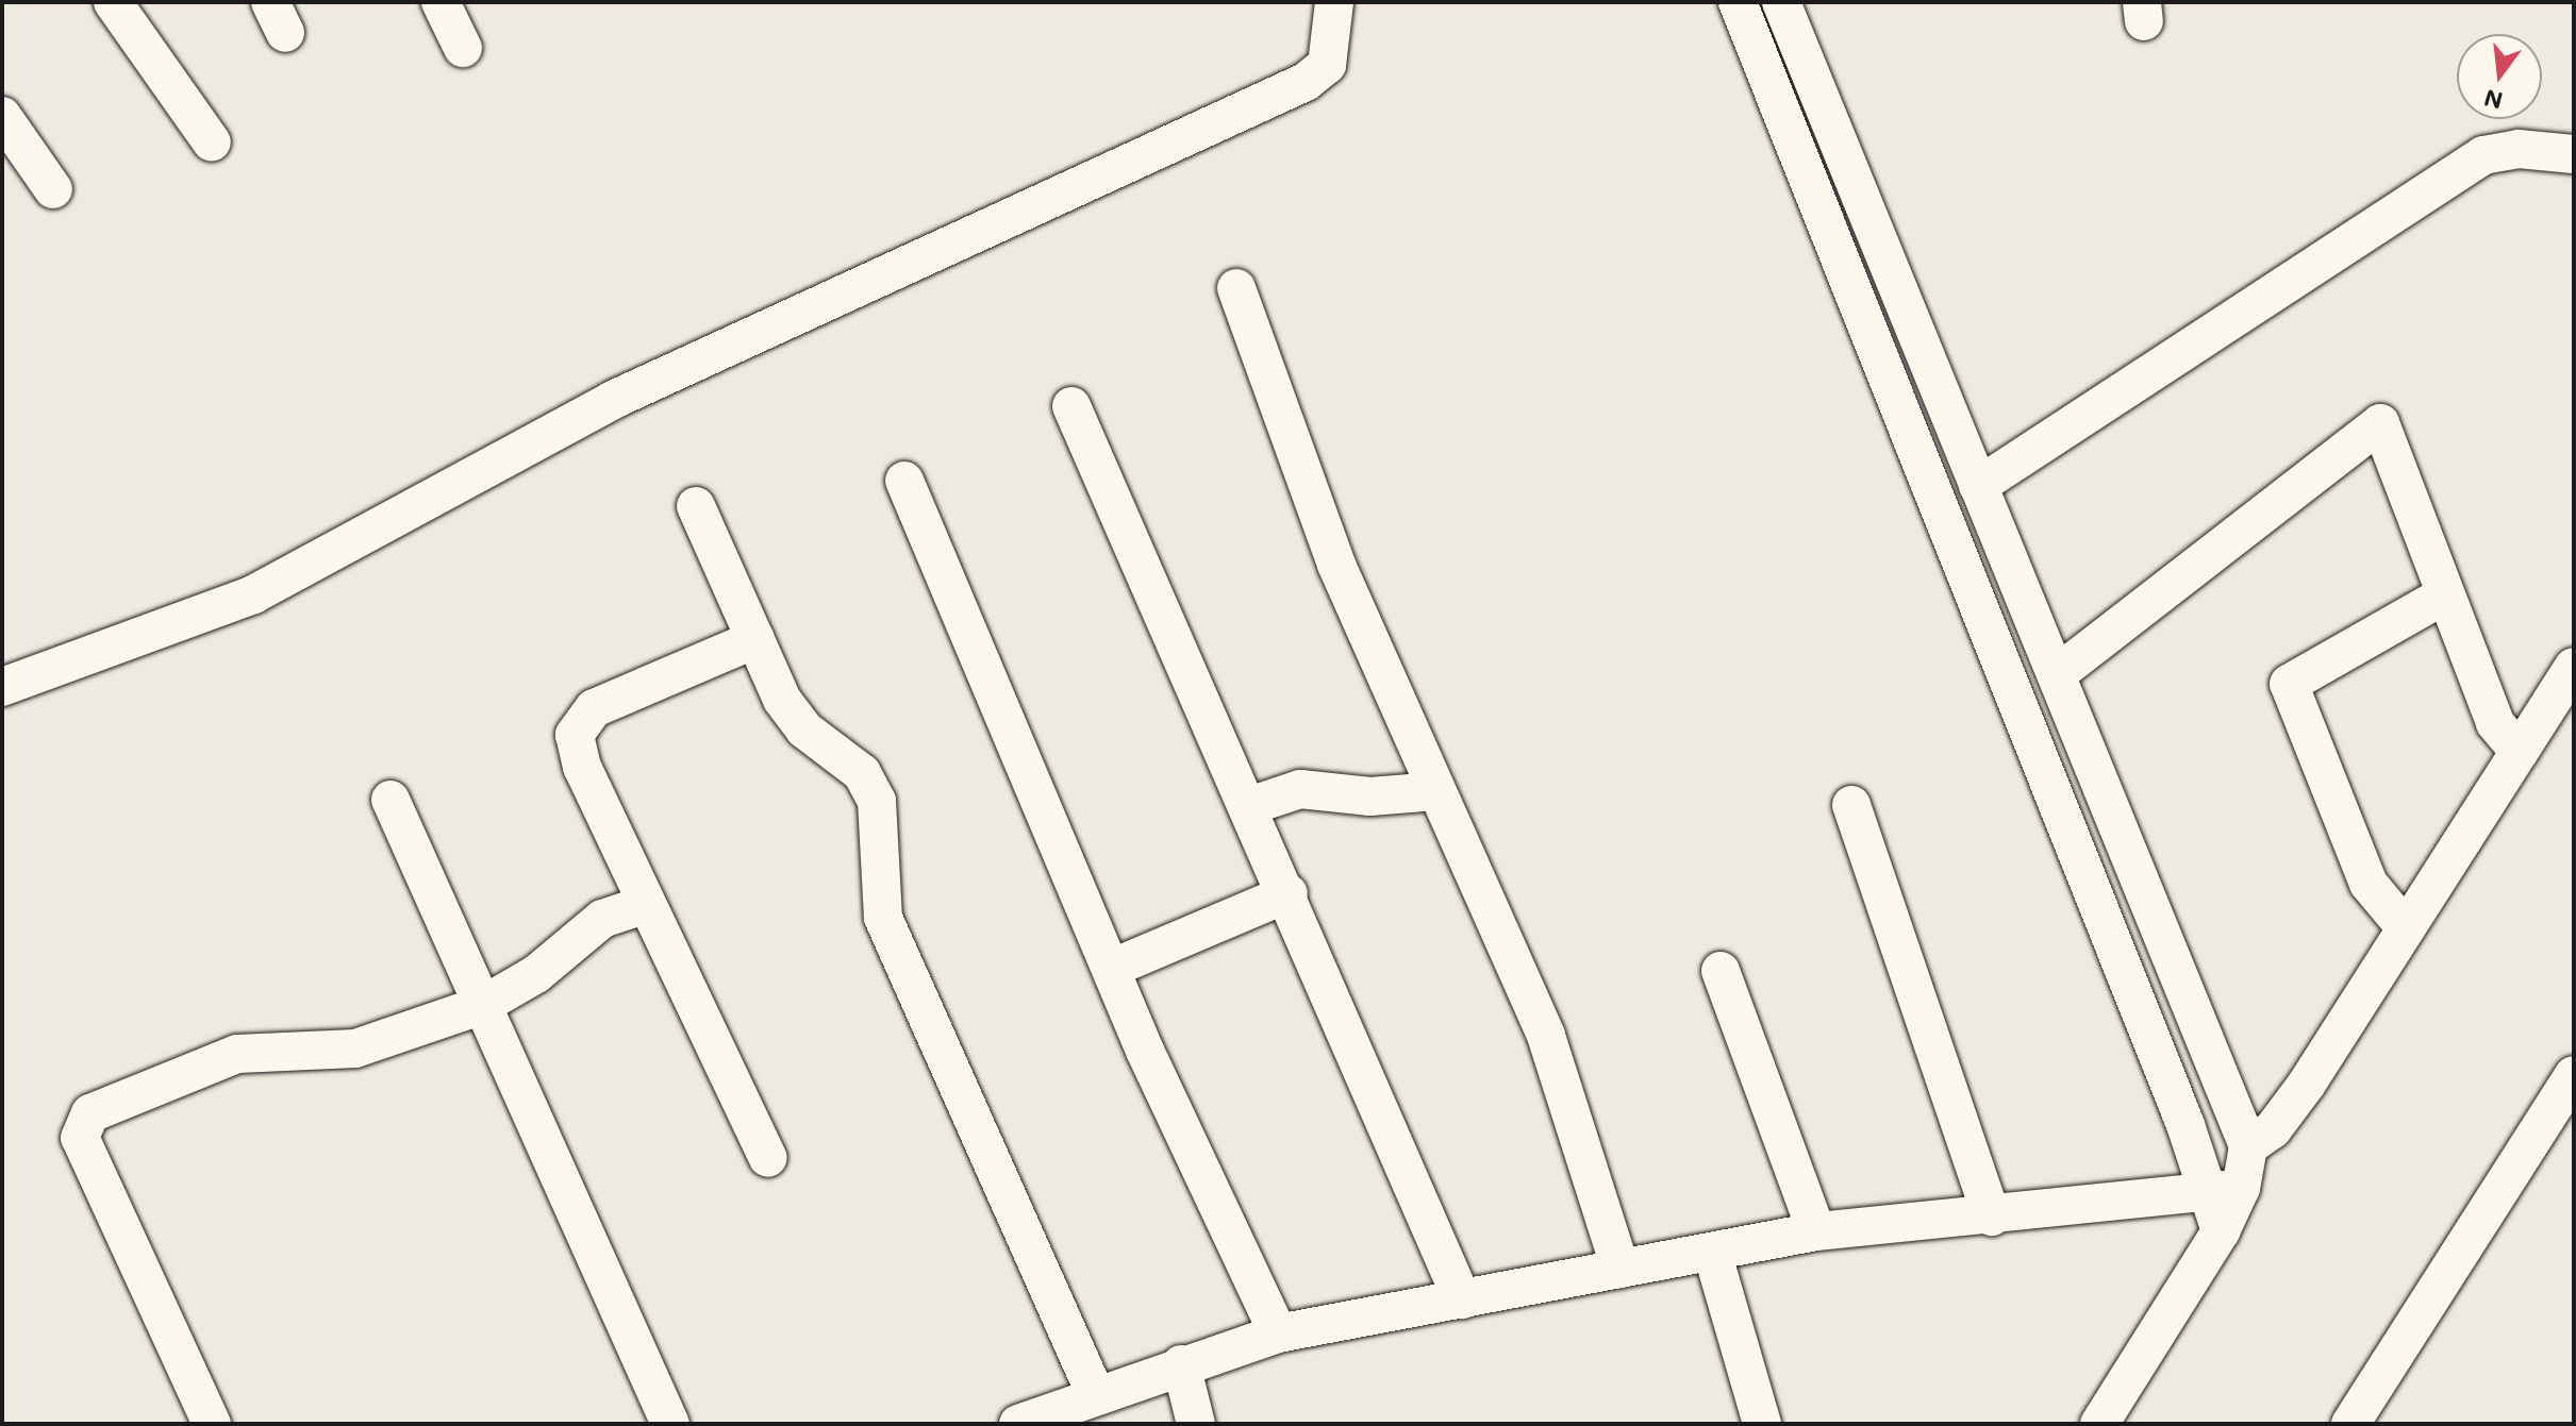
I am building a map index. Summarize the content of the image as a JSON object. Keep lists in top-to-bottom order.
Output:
{
  "north": "bottom"
}
